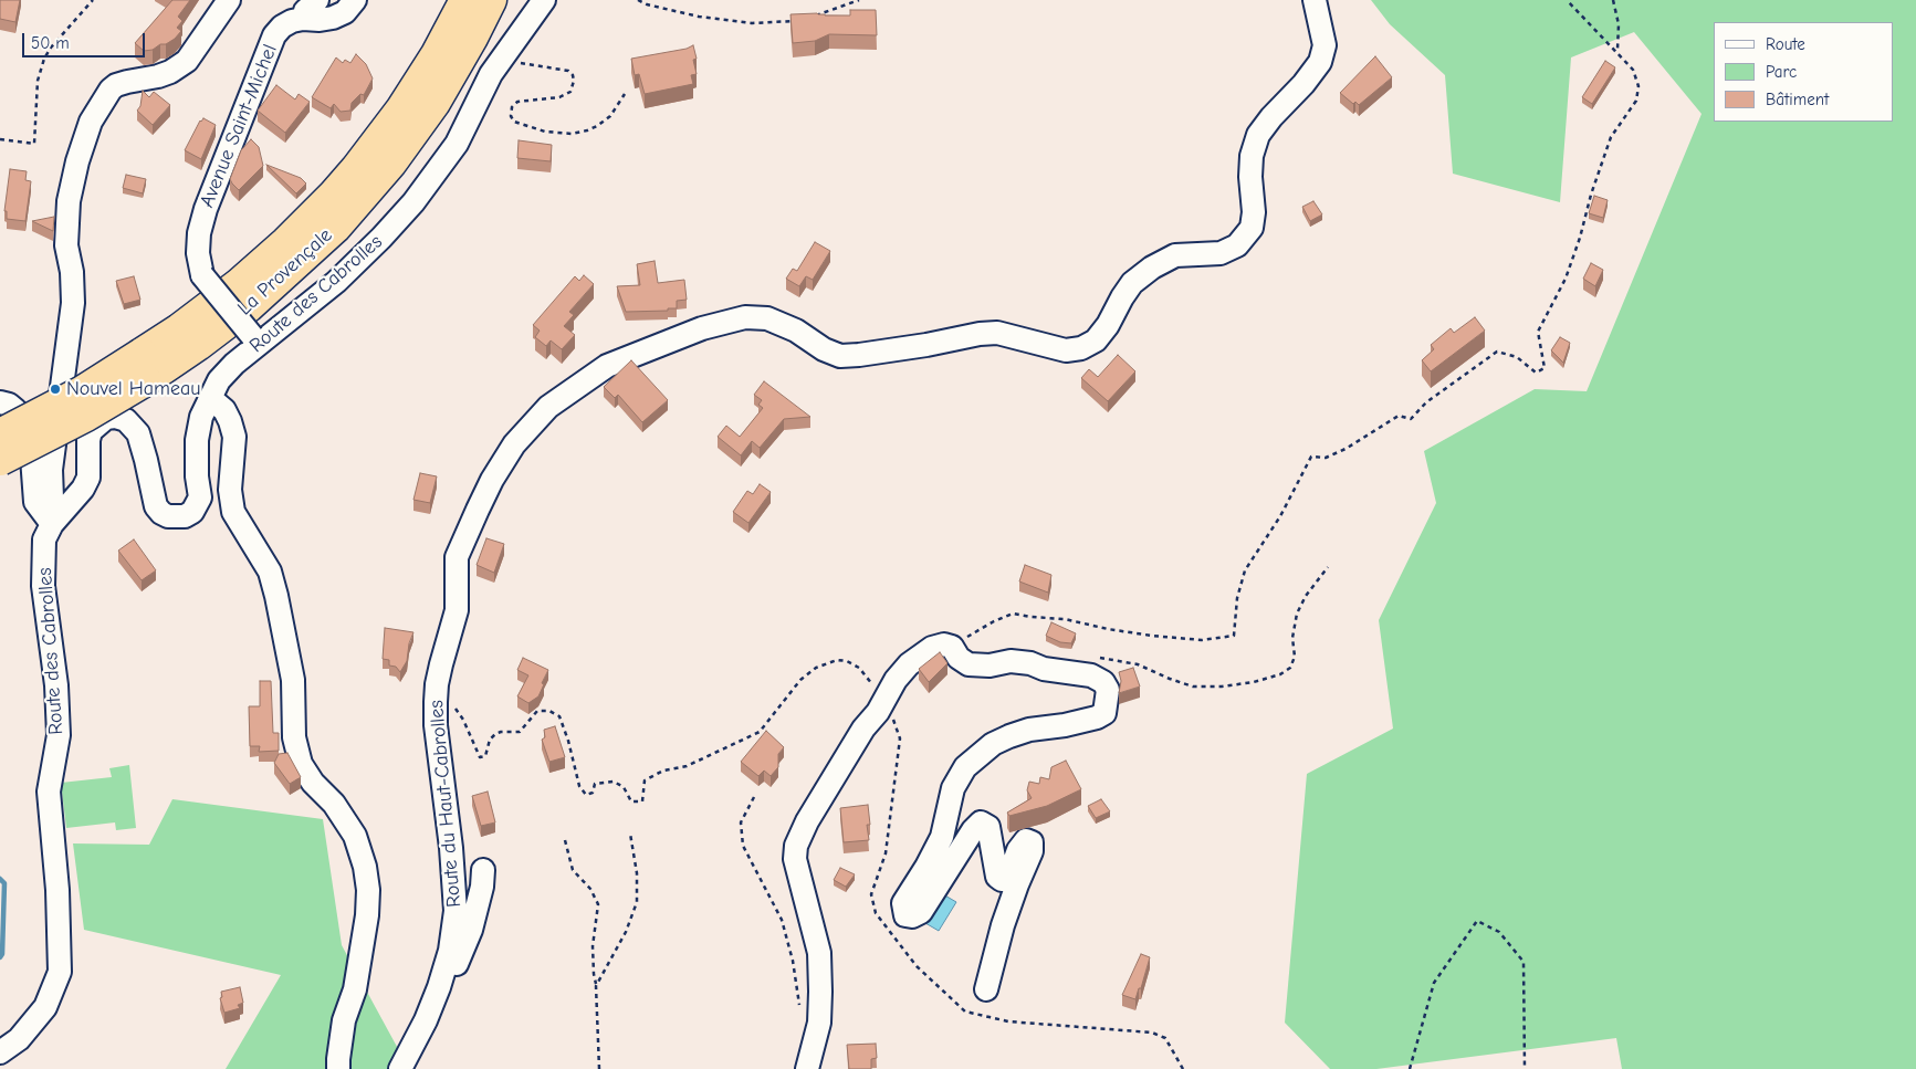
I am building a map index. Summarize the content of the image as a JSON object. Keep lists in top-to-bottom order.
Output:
{
  "streets": {
    "highway": ["La Provençale"],
    "street": ["Avenue Saint-Michel", "Route des Cabrolles", "Route du Haut-Cabrolles"]
  },
  "crossings": [
    ["Avenue Saint-Michel", "Route des Cabrolles"]
  ],
  "places": ["Nouvel Hameau"],
  "legend": ["Route", "Parc", "Bâtiment"],
  "scale_bar": "50 m"
}
